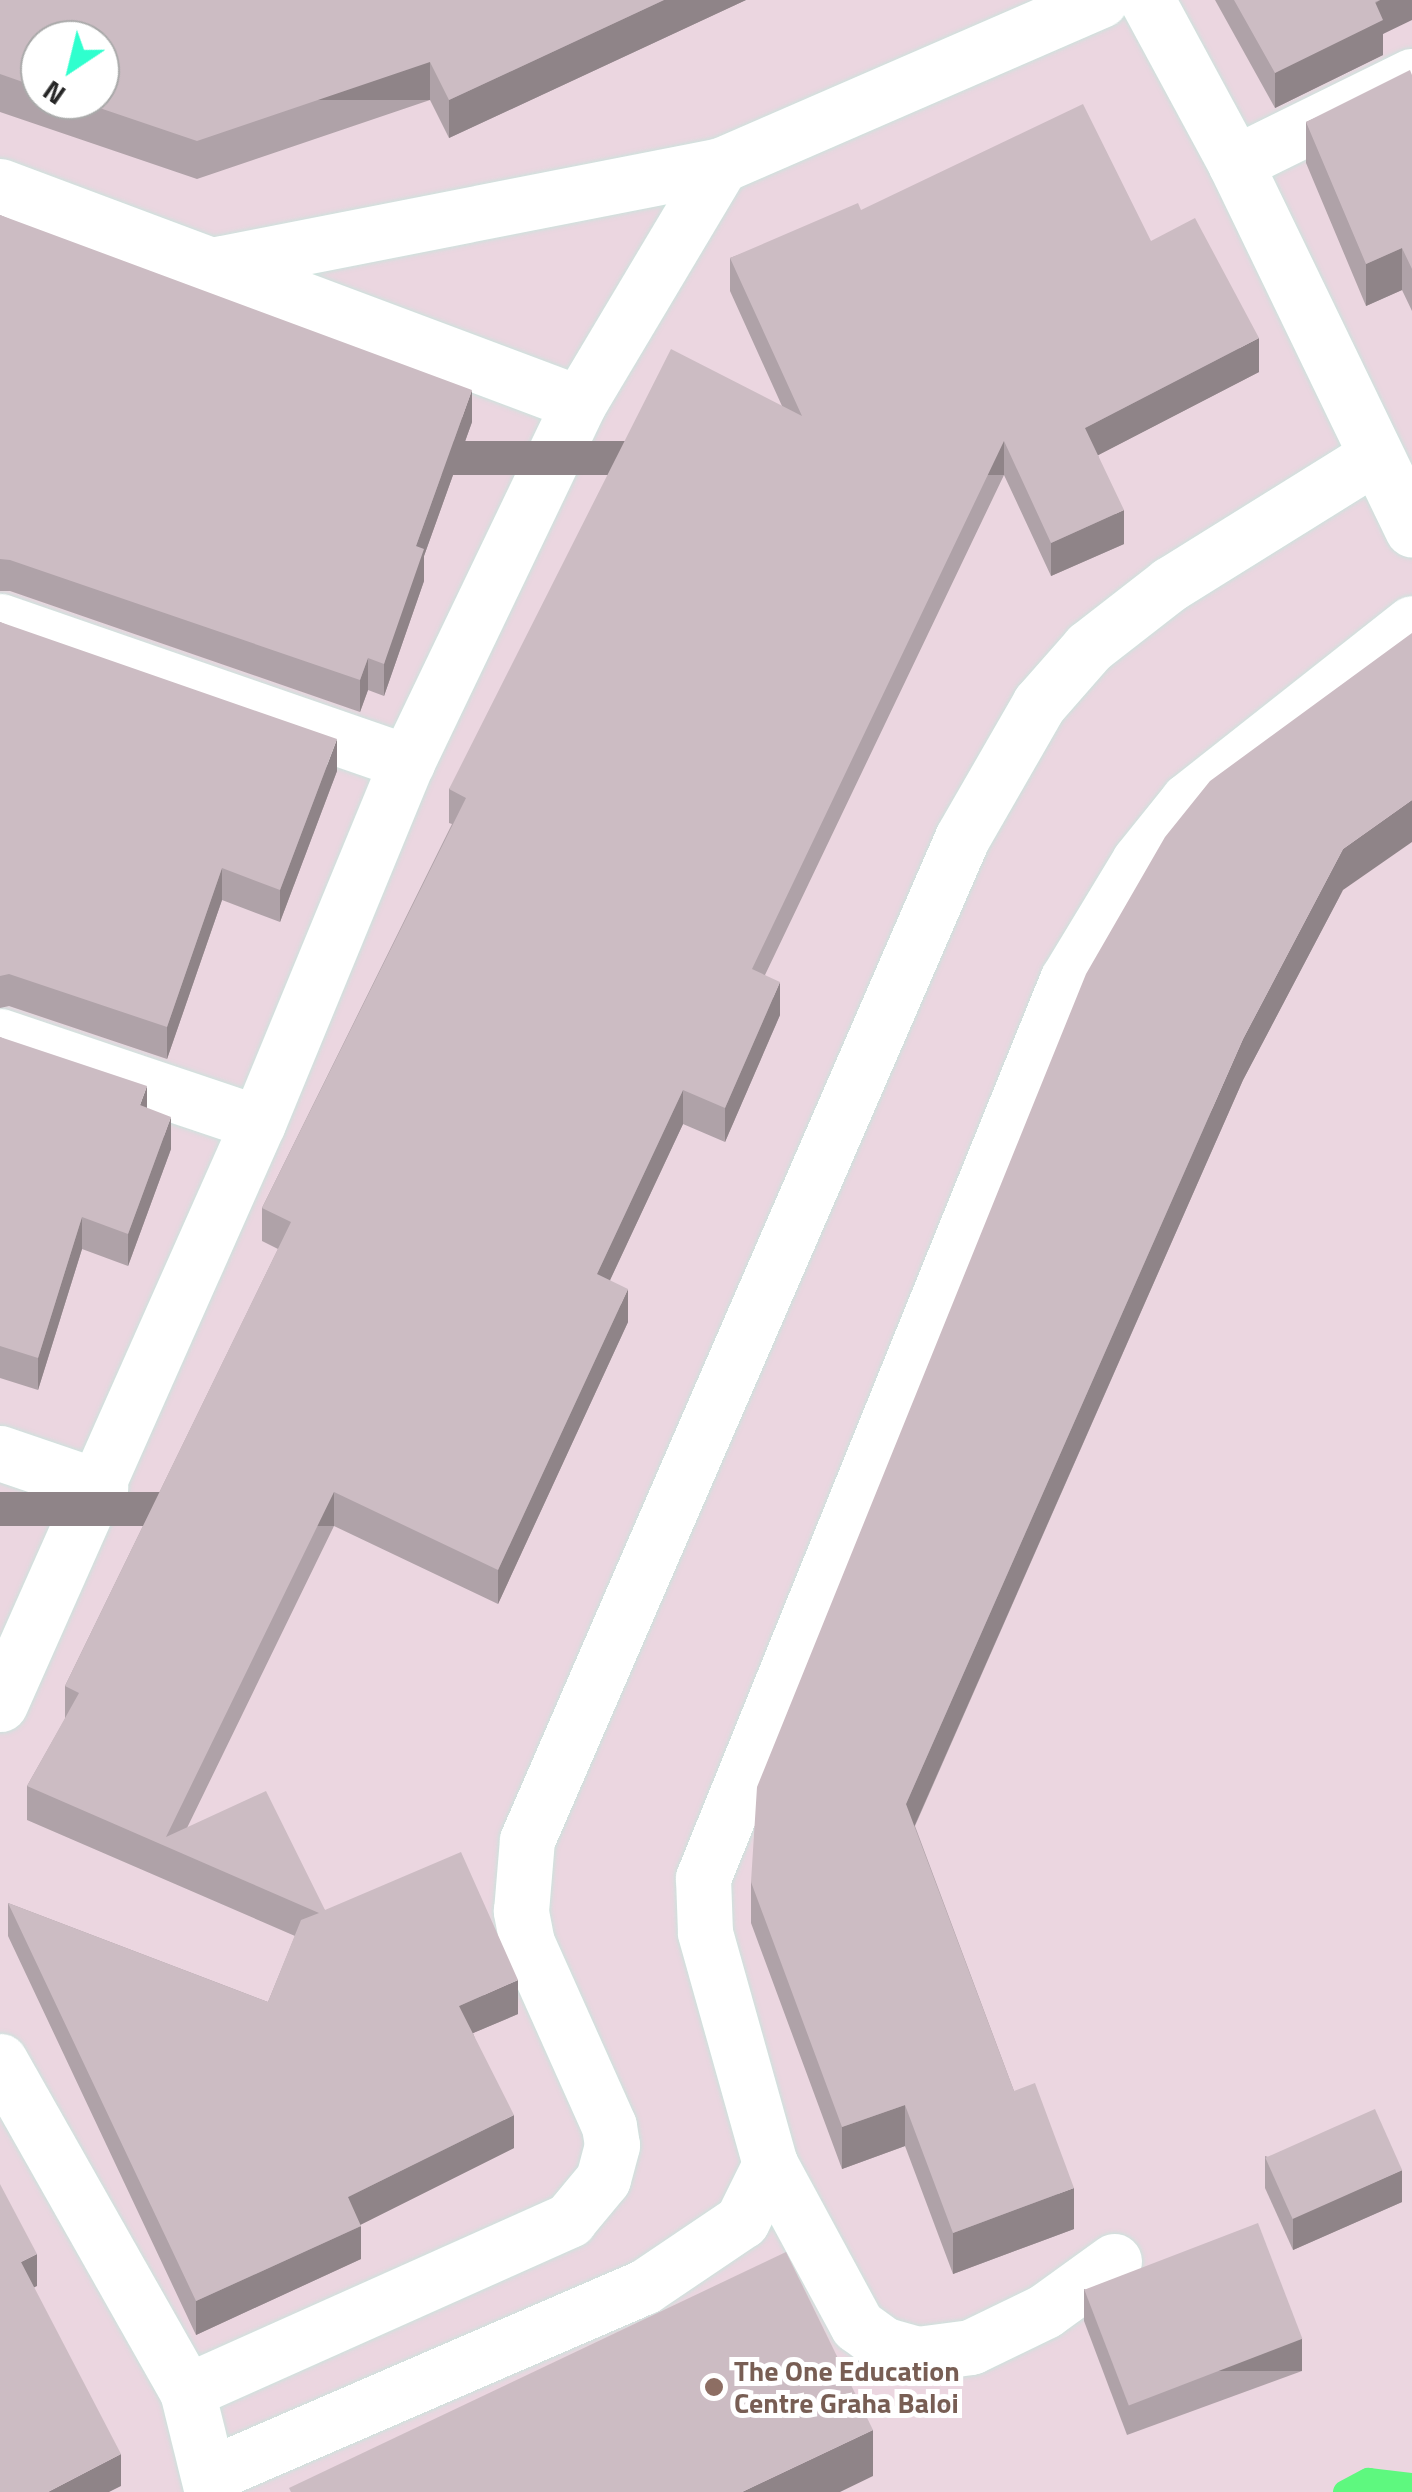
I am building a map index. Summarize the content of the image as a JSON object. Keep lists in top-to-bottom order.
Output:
{
  "places": ["The One Education Centre Graha Baloi"],
  "north": "bottom left"
}
